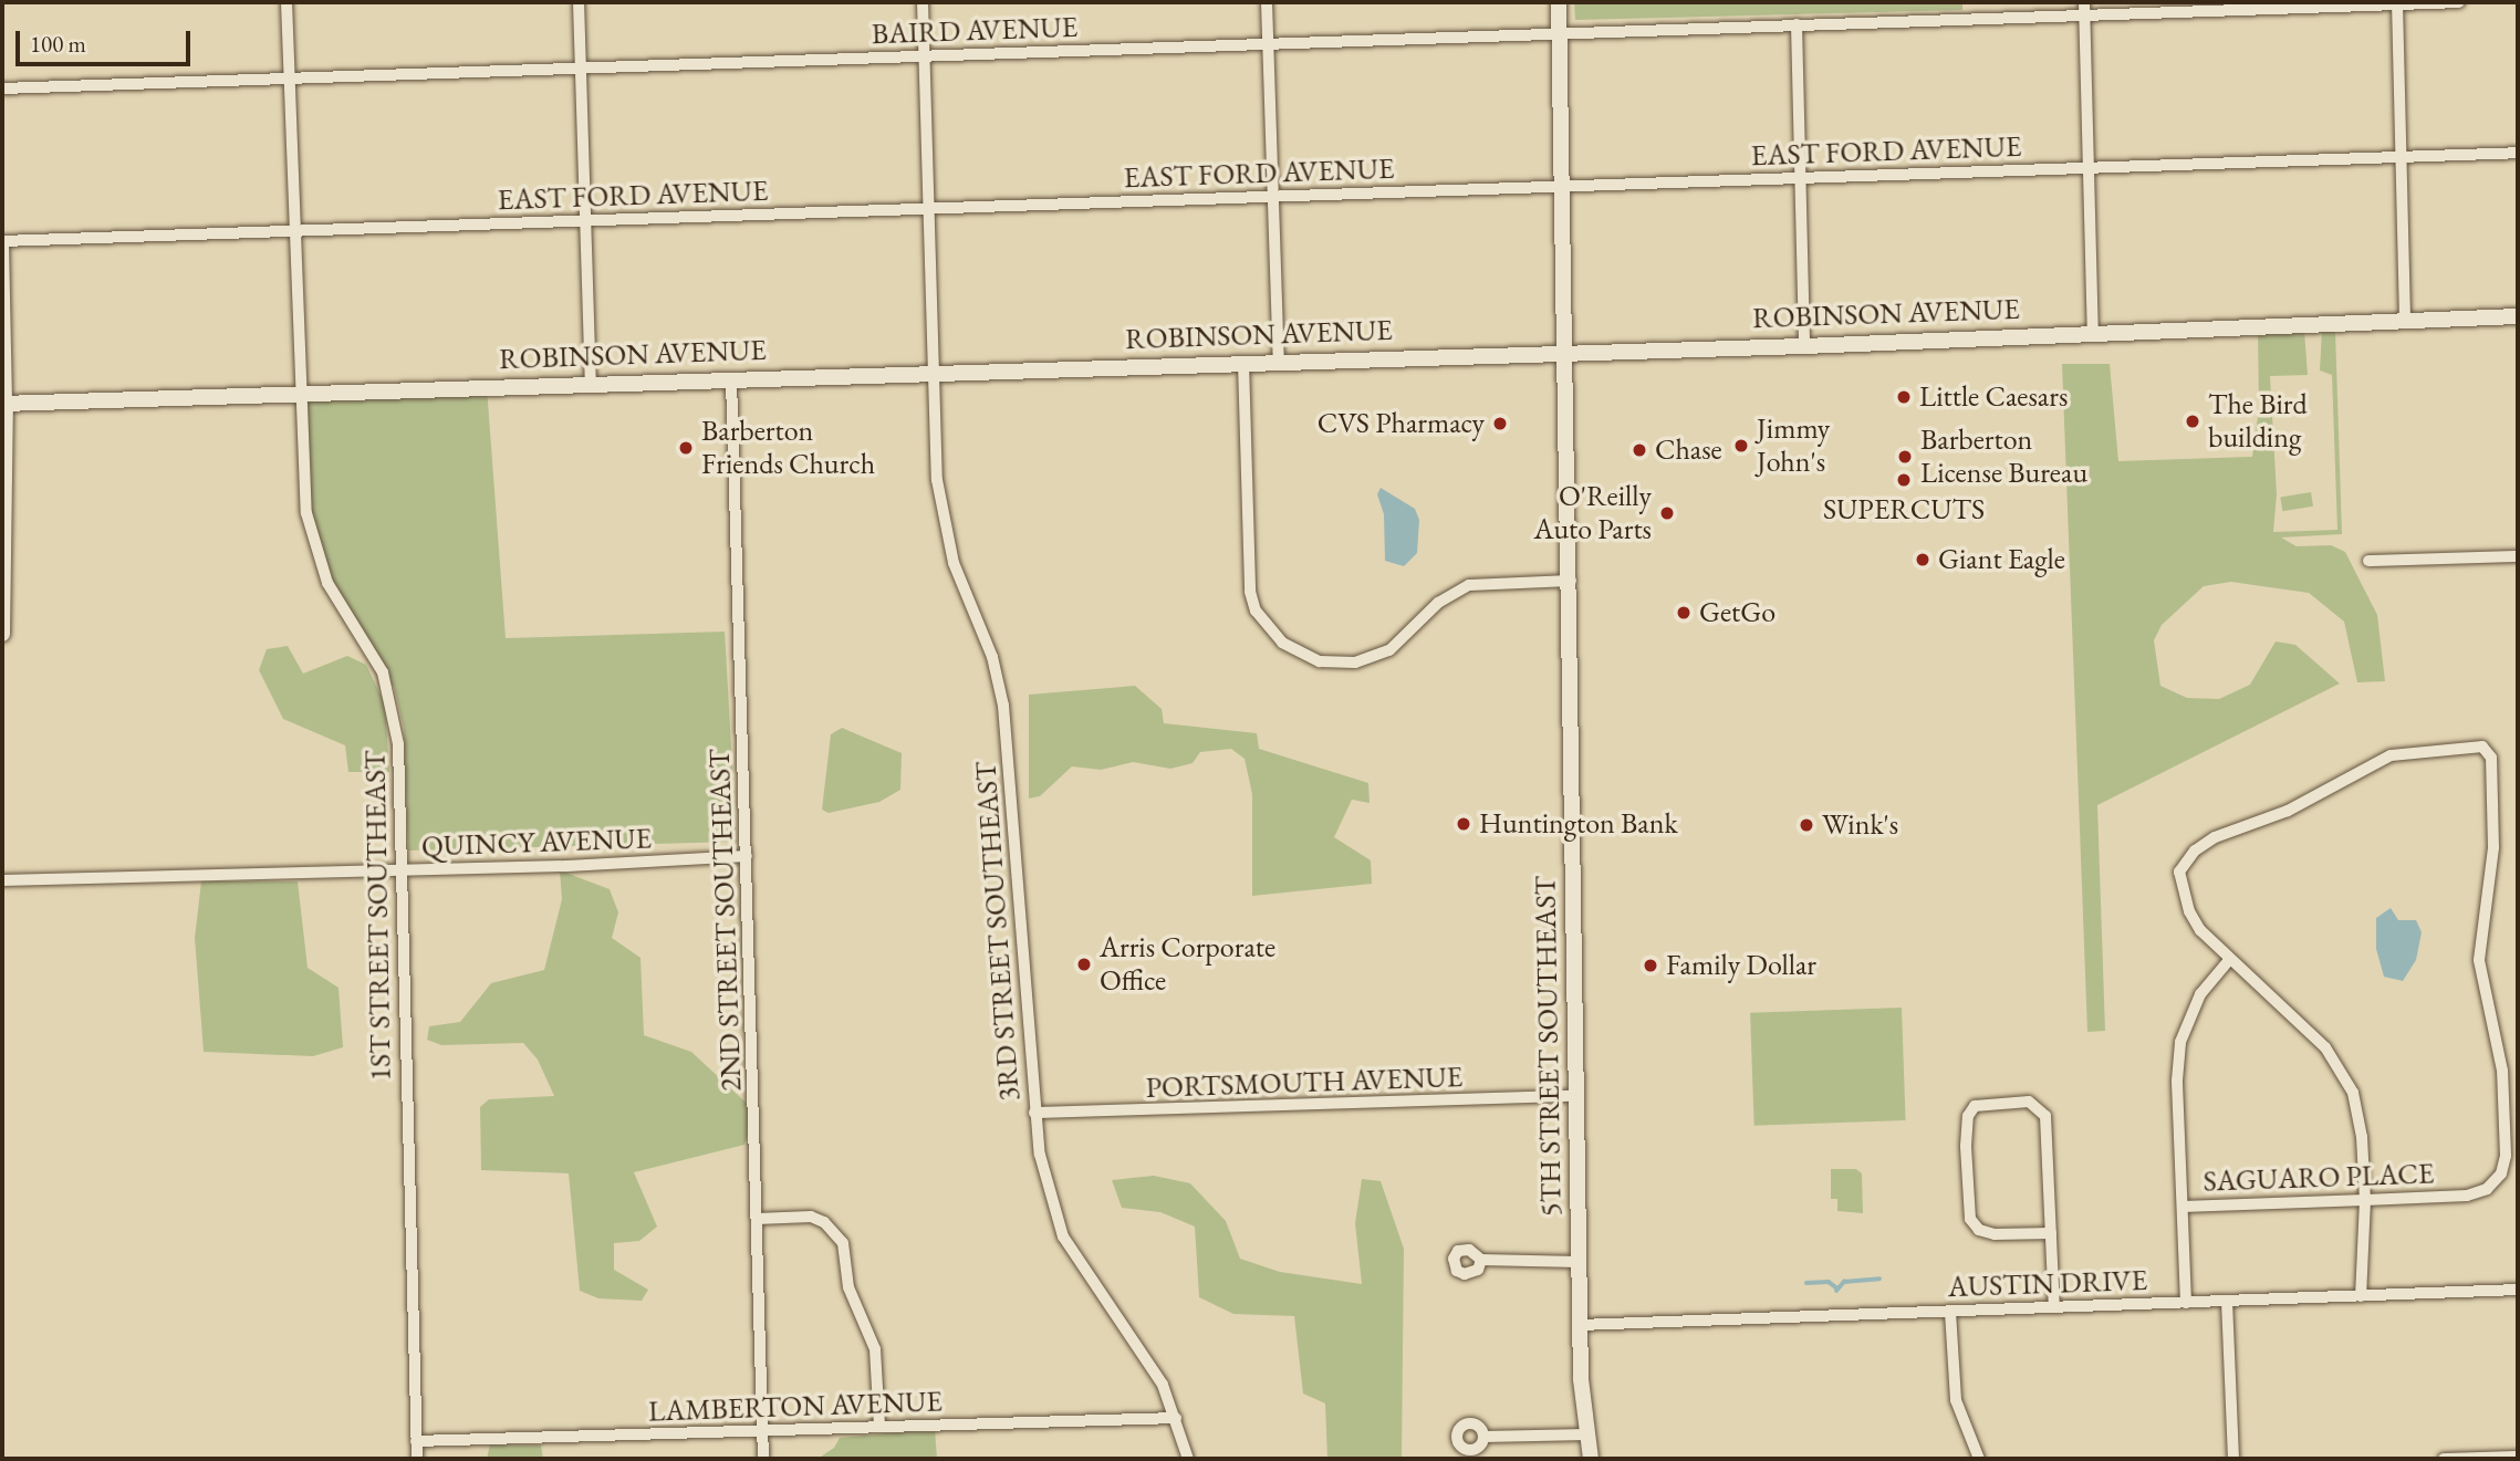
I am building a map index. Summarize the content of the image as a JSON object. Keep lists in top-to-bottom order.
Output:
{
  "streets": {
    "main road": ["ROBINSON AVENUE", "5TH STREET SOUTHEAST"],
    "street": [
      "BAIRD AVENUE",
      "EAST FORD AVENUE",
      "QUINCY AVENUE",
      "1ST STREET SOUTHEAST",
      "2ND STREET SOUTHEAST",
      "3RD STREET SOUTHEAST",
      "PORTSMOUTH AVENUE",
      "SAGUARO PLACE",
      "AUSTIN DRIVE",
      "LAMBERTON AVENUE"
    ]
  },
  "crossings": [
    ["BAIRD AVENUE", "1ST STREET SOUTHEAST"],
    ["BAIRD AVENUE", "3RD STREET SOUTHEAST"],
    ["BAIRD AVENUE", "5TH STREET SOUTHEAST"],
    ["EAST FORD AVENUE", "1ST STREET SOUTHEAST"],
    ["EAST FORD AVENUE", "3RD STREET SOUTHEAST"],
    ["EAST FORD AVENUE", "5TH STREET SOUTHEAST"],
    ["ROBINSON AVENUE", "1ST STREET SOUTHEAST"],
    ["ROBINSON AVENUE", "2ND STREET SOUTHEAST"],
    ["ROBINSON AVENUE", "3RD STREET SOUTHEAST"],
    ["ROBINSON AVENUE", "5TH STREET SOUTHEAST"],
    ["QUINCY AVENUE", "1ST STREET SOUTHEAST"],
    ["QUINCY AVENUE", "2ND STREET SOUTHEAST"],
    ["1ST STREET SOUTHEAST", "LAMBERTON AVENUE"],
    ["2ND STREET SOUTHEAST", "LAMBERTON AVENUE"],
    ["3RD STREET SOUTHEAST", "PORTSMOUTH AVENUE"],
    ["3RD STREET SOUTHEAST", "LAMBERTON AVENUE"],
    ["5TH STREET SOUTHEAST", "PORTSMOUTH AVENUE"],
    ["5TH STREET SOUTHEAST", "AUSTIN DRIVE"]
  ],
  "places": [
    "Little Caesars",
    "The Bird building",
    "CVS Pharmacy",
    "Jimmy John's",
    "Barberton Friends Church",
    "Chase",
    "Barberton License Bureau",
    "SUPERCUTS",
    "O'Reilly Auto Parts",
    "Giant Eagle",
    "GetGo",
    "Huntington Bank",
    "Wink's",
    "Arris Corporate Office",
    "Family Dollar"
  ],
  "scale_bar": "100 m"
}
